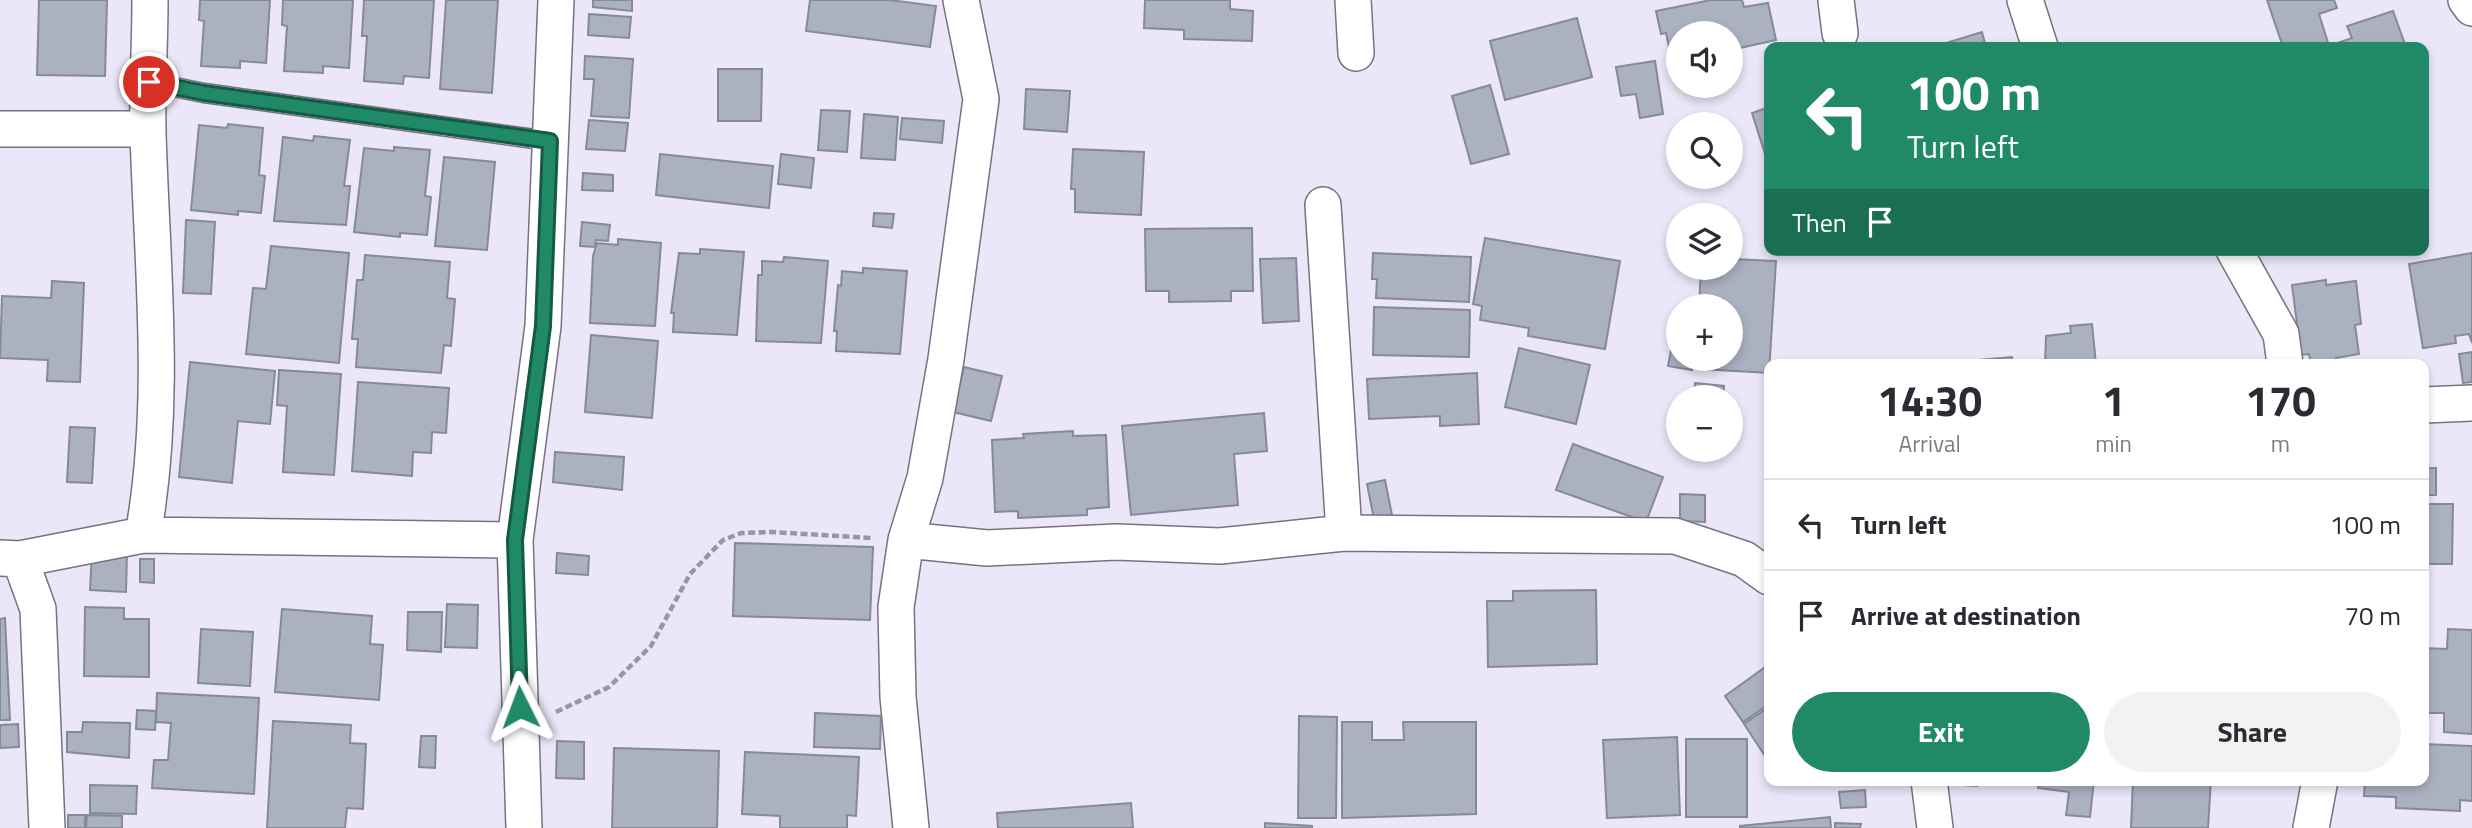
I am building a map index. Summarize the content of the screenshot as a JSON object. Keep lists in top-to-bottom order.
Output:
{
  "page": {
    "map_buttons": ["+", "−"],
    "turn": ["100 m", "Turn left"],
    "then": "Then",
    "eta": [
      "14:30",
      "Arrival",
      "1",
      "min",
      "170",
      "m"
    ],
    "list": [
      {
        "name": "Turn left",
        "value": "100 m"
      },
      {
        "name": "Arrive at destination",
        "value": "70 m"
      }
    ],
    "buttons": ["Exit", "Share"]
  }
}
